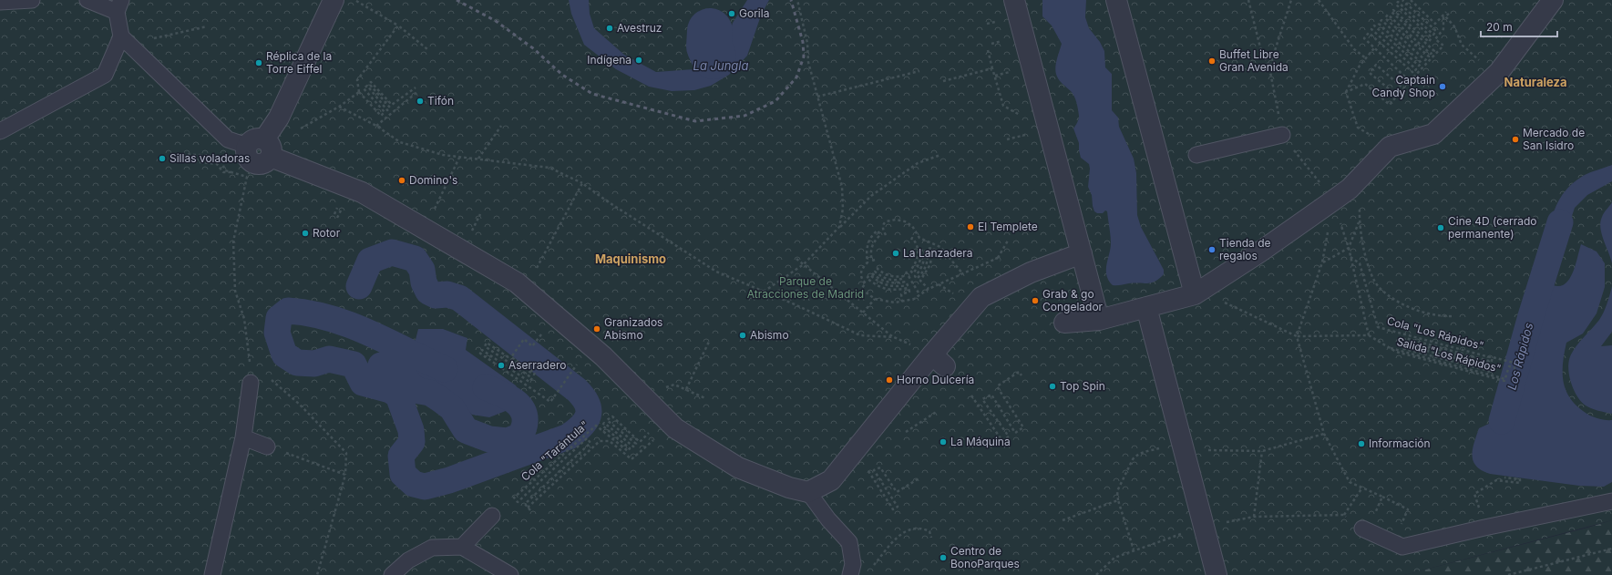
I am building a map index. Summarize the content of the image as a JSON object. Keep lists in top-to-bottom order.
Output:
{
  "streets": {
    "path": ["Cola \"Los Rápidos\"", "Salida \"Los Rápidos\"", "Cola \"Tarántula\""]
  },
  "districts": ["Naturaleza", "Maquinismo"],
  "water": ["La Jungla", "Los Rápidos"],
  "parks": ["Parque de Atracciones de Madrid"],
  "places": [
    "Gorila",
    "Avestruz",
    "Indígena",
    "Buffet Libre Gran Avenida",
    "Réplica de la Torre Eiffel",
    "Captain Candy Shop",
    "Tifón",
    "Mercado de San Isidro",
    "Sillas voladoras",
    "Domino's",
    "El Templete",
    "Cine 4D (cerrado permanente)",
    "Rotor",
    "Tienda de regalos",
    "La Lanzadera",
    "Grab & go Congelador",
    "Granizados Abismo",
    "Abismo",
    "Aserradero",
    "Horno Dulcería",
    "Top Spin",
    "La Máquina",
    "Información",
    "Centro de BonoParques"
  ],
  "scale_bar": "20 m"
}
